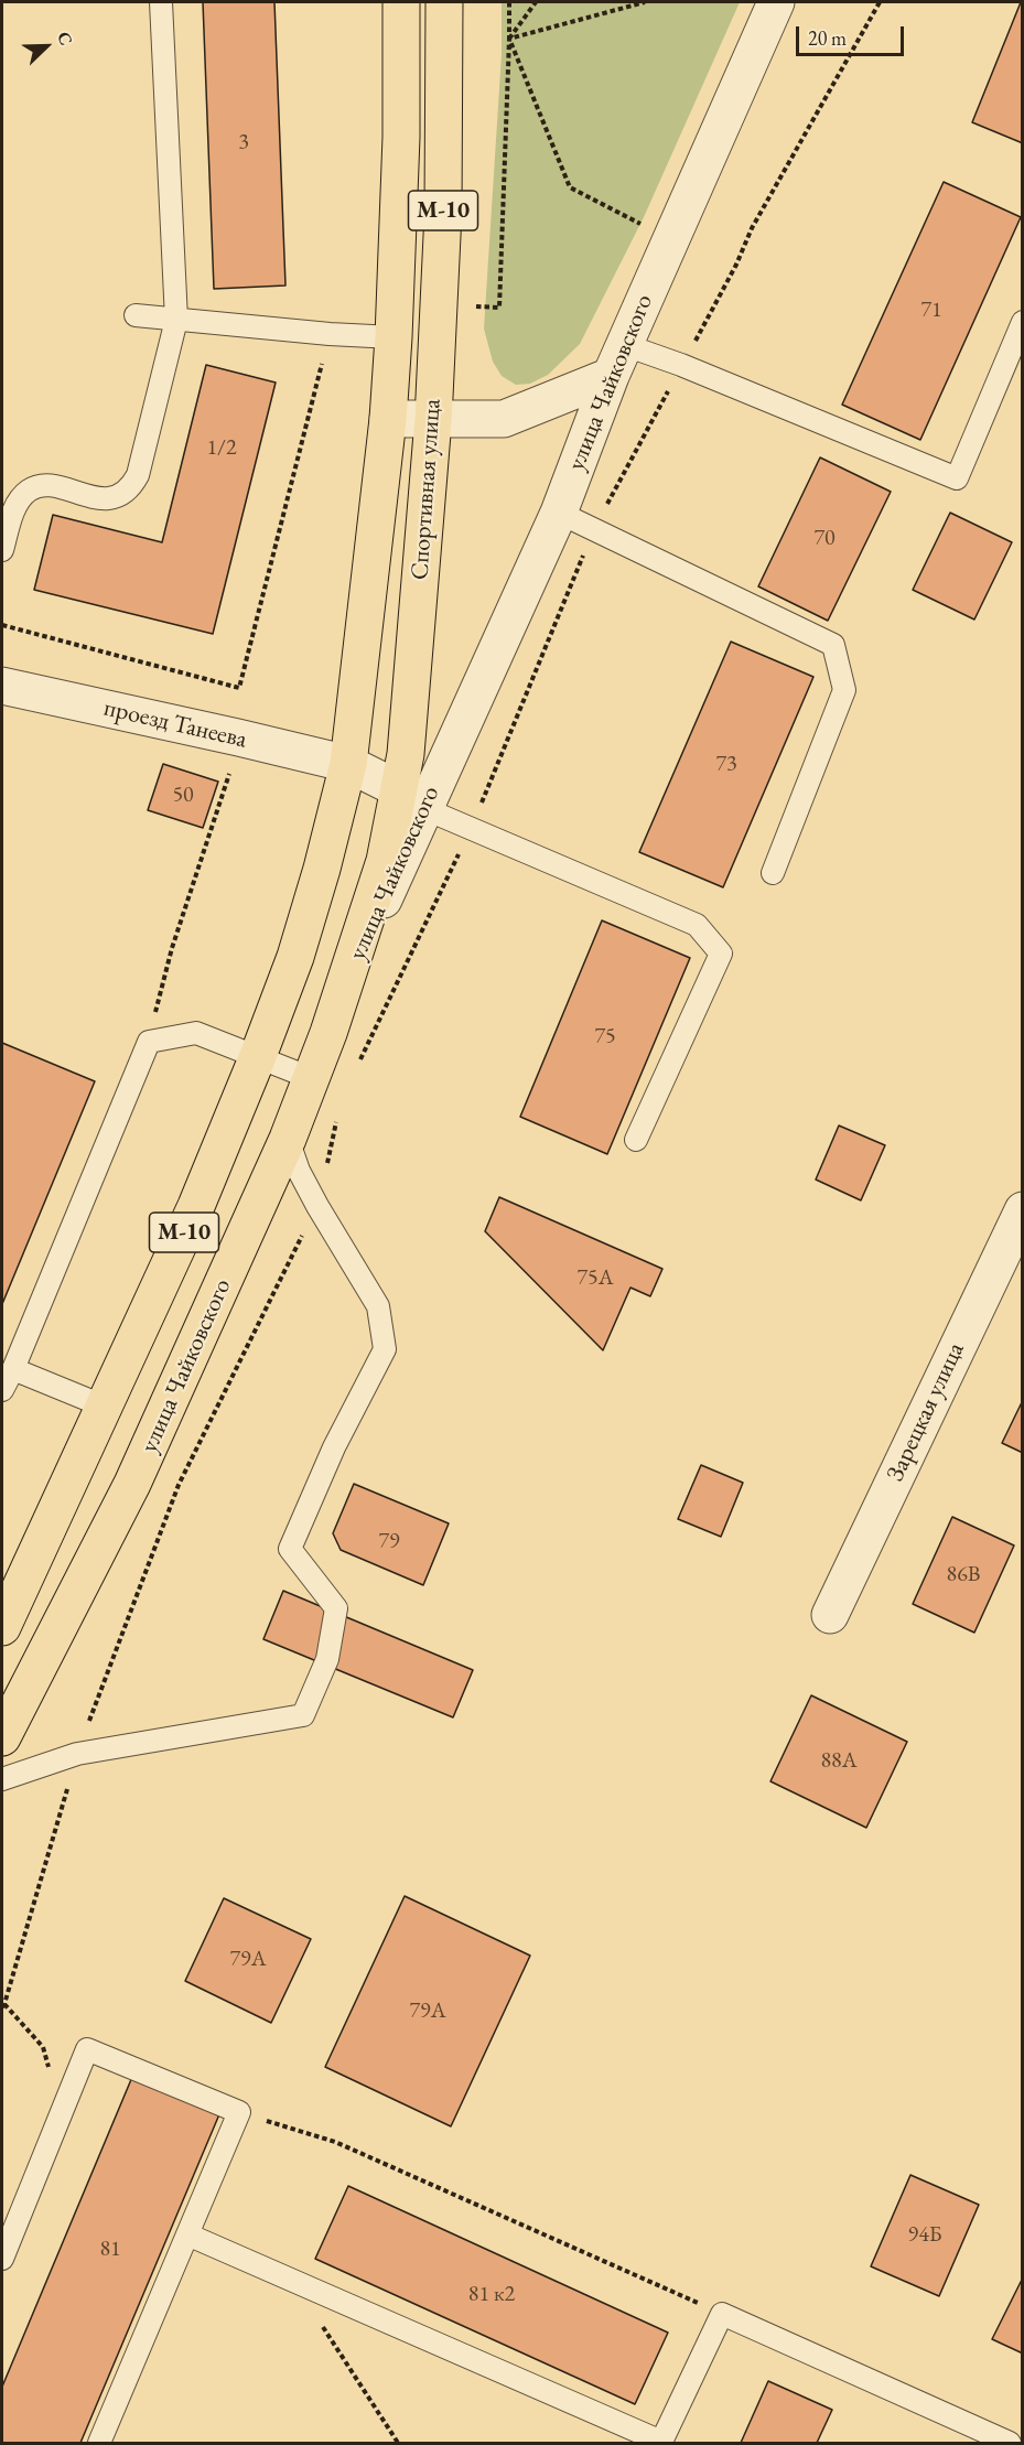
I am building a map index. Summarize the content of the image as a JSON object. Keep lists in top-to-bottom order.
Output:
{
  "streets": {
    "highway": ["М-10", "улица Чайковского", "Спортивная улица"],
    "street": ["проезд Танеева", "Зарецкая улица"]
  },
  "crossings": [
    ["М-10", "Спортивная улица"],
    ["улица Чайковского", "Спортивная улица"],
    ["улица Чайковского", "проезд Танеева"],
    ["Спортивная улица", "проезд Танеева"]
  ],
  "house_numbers": [
    "3",
    "71",
    "1/2",
    "70",
    "73",
    "50",
    "75",
    "75А",
    "79",
    "86В",
    "88А",
    "79А",
    "79А",
    "94Б",
    "81",
    "81 к2"
  ],
  "scale_bar": "20 m",
  "north": "top right"
}
